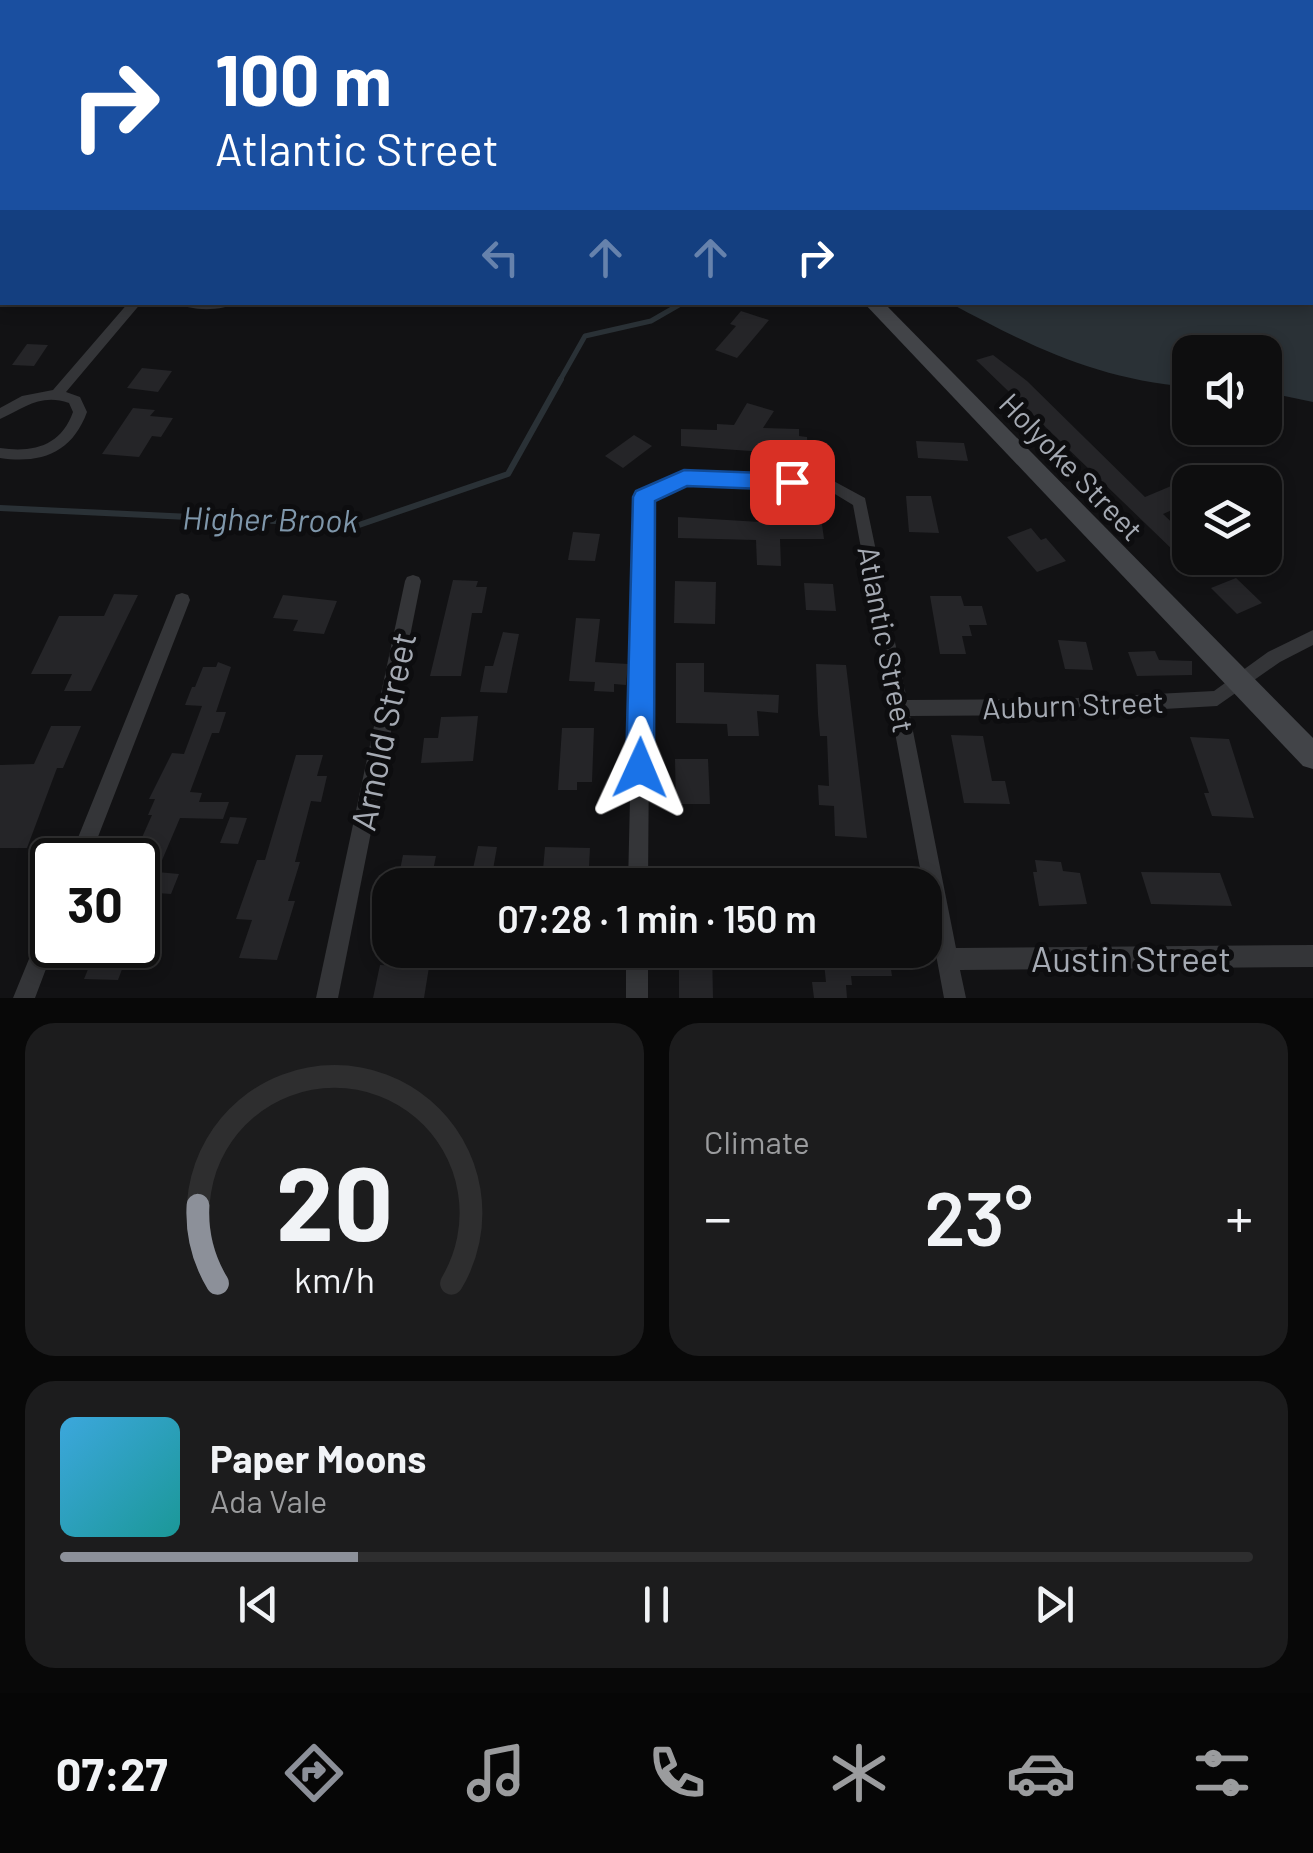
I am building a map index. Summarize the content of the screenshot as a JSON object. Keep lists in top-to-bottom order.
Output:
{
  "streets": {
    "main road": ["Holyoke Street"],
    "street": [
      "Atlantic Street",
      "Auburn Street",
      "Arnold Street",
      "Austin Street"
    ]
  },
  "crossings": [
    ["Holyoke Street", "Auburn Street"],
    ["Atlantic Street", "Auburn Street"],
    ["Atlantic Street", "Austin Street"]
  ],
  "water": ["Higher Brook"],
  "page": {
    "turn": ["100 m", "Atlantic Street"],
    "limit": "30",
    "trip": "07:28 · 1 min · 150 m",
    "tile": "Climate",
    "heat": ["−", "23°", "+"],
    "song": ["Paper Moons", "Ada Vale"],
    "tabs": "07:27",
    "gauge": ["20", "km/h"]
  }
}
